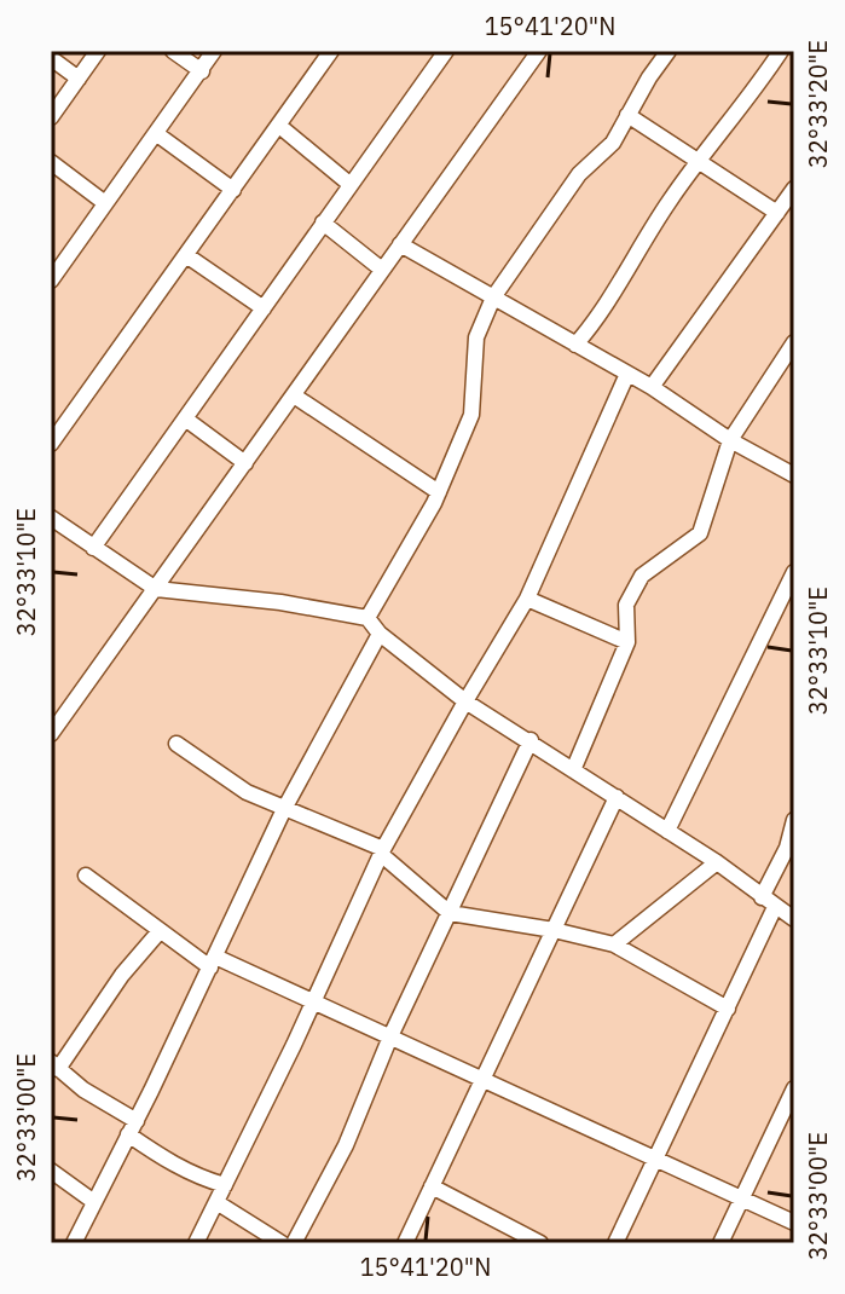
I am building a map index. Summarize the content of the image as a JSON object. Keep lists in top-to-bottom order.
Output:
{
  "coordinates": [
    "15°41'20\"N",
    "32°33'20\"E",
    "32°33'10\"E",
    "32°33'00\"E"
  ]
}
